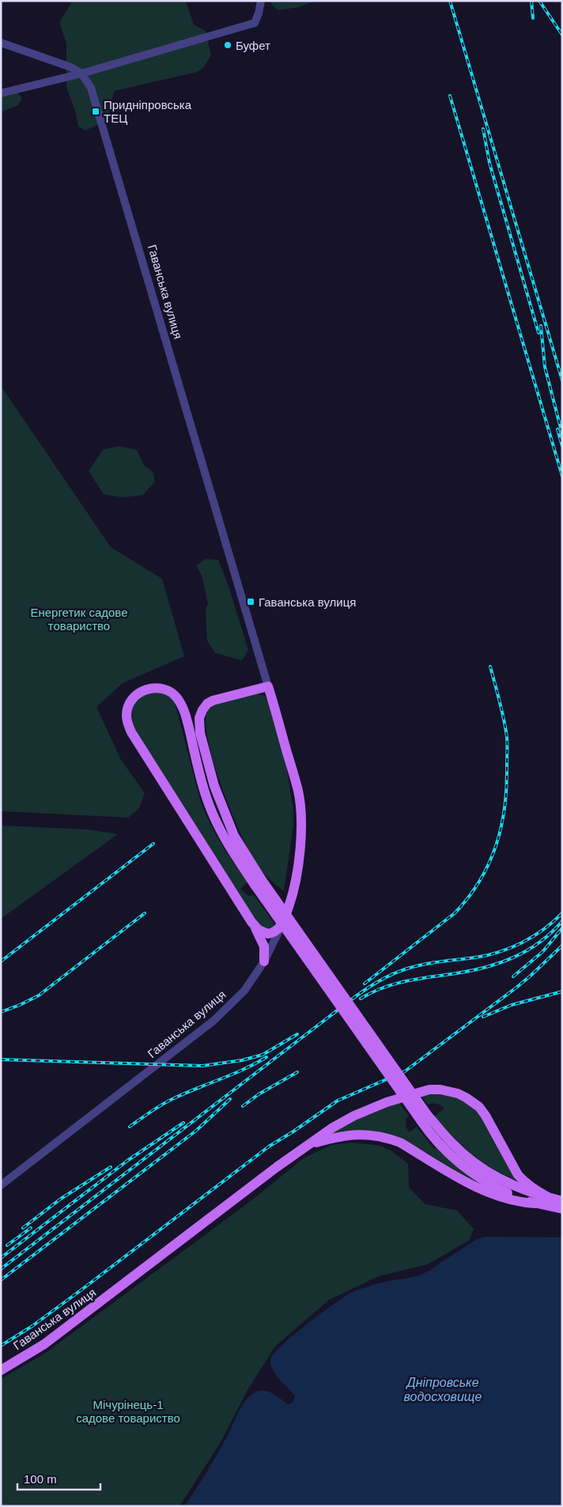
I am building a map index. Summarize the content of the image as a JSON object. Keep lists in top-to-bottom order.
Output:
{
  "streets": {
    "main road": ["Гаванська вулиця"]
  },
  "water": ["Дніпровське водосховище"],
  "parks": ["Енергетик садове товариство", "Мічурінець-1 садове товариство"],
  "places": {
    "other": ["Буфет"],
    "transit": ["Придніпровська ТЕЦ", "Гаванська вулиця"]
  },
  "scale_bar": "100 m"
}
